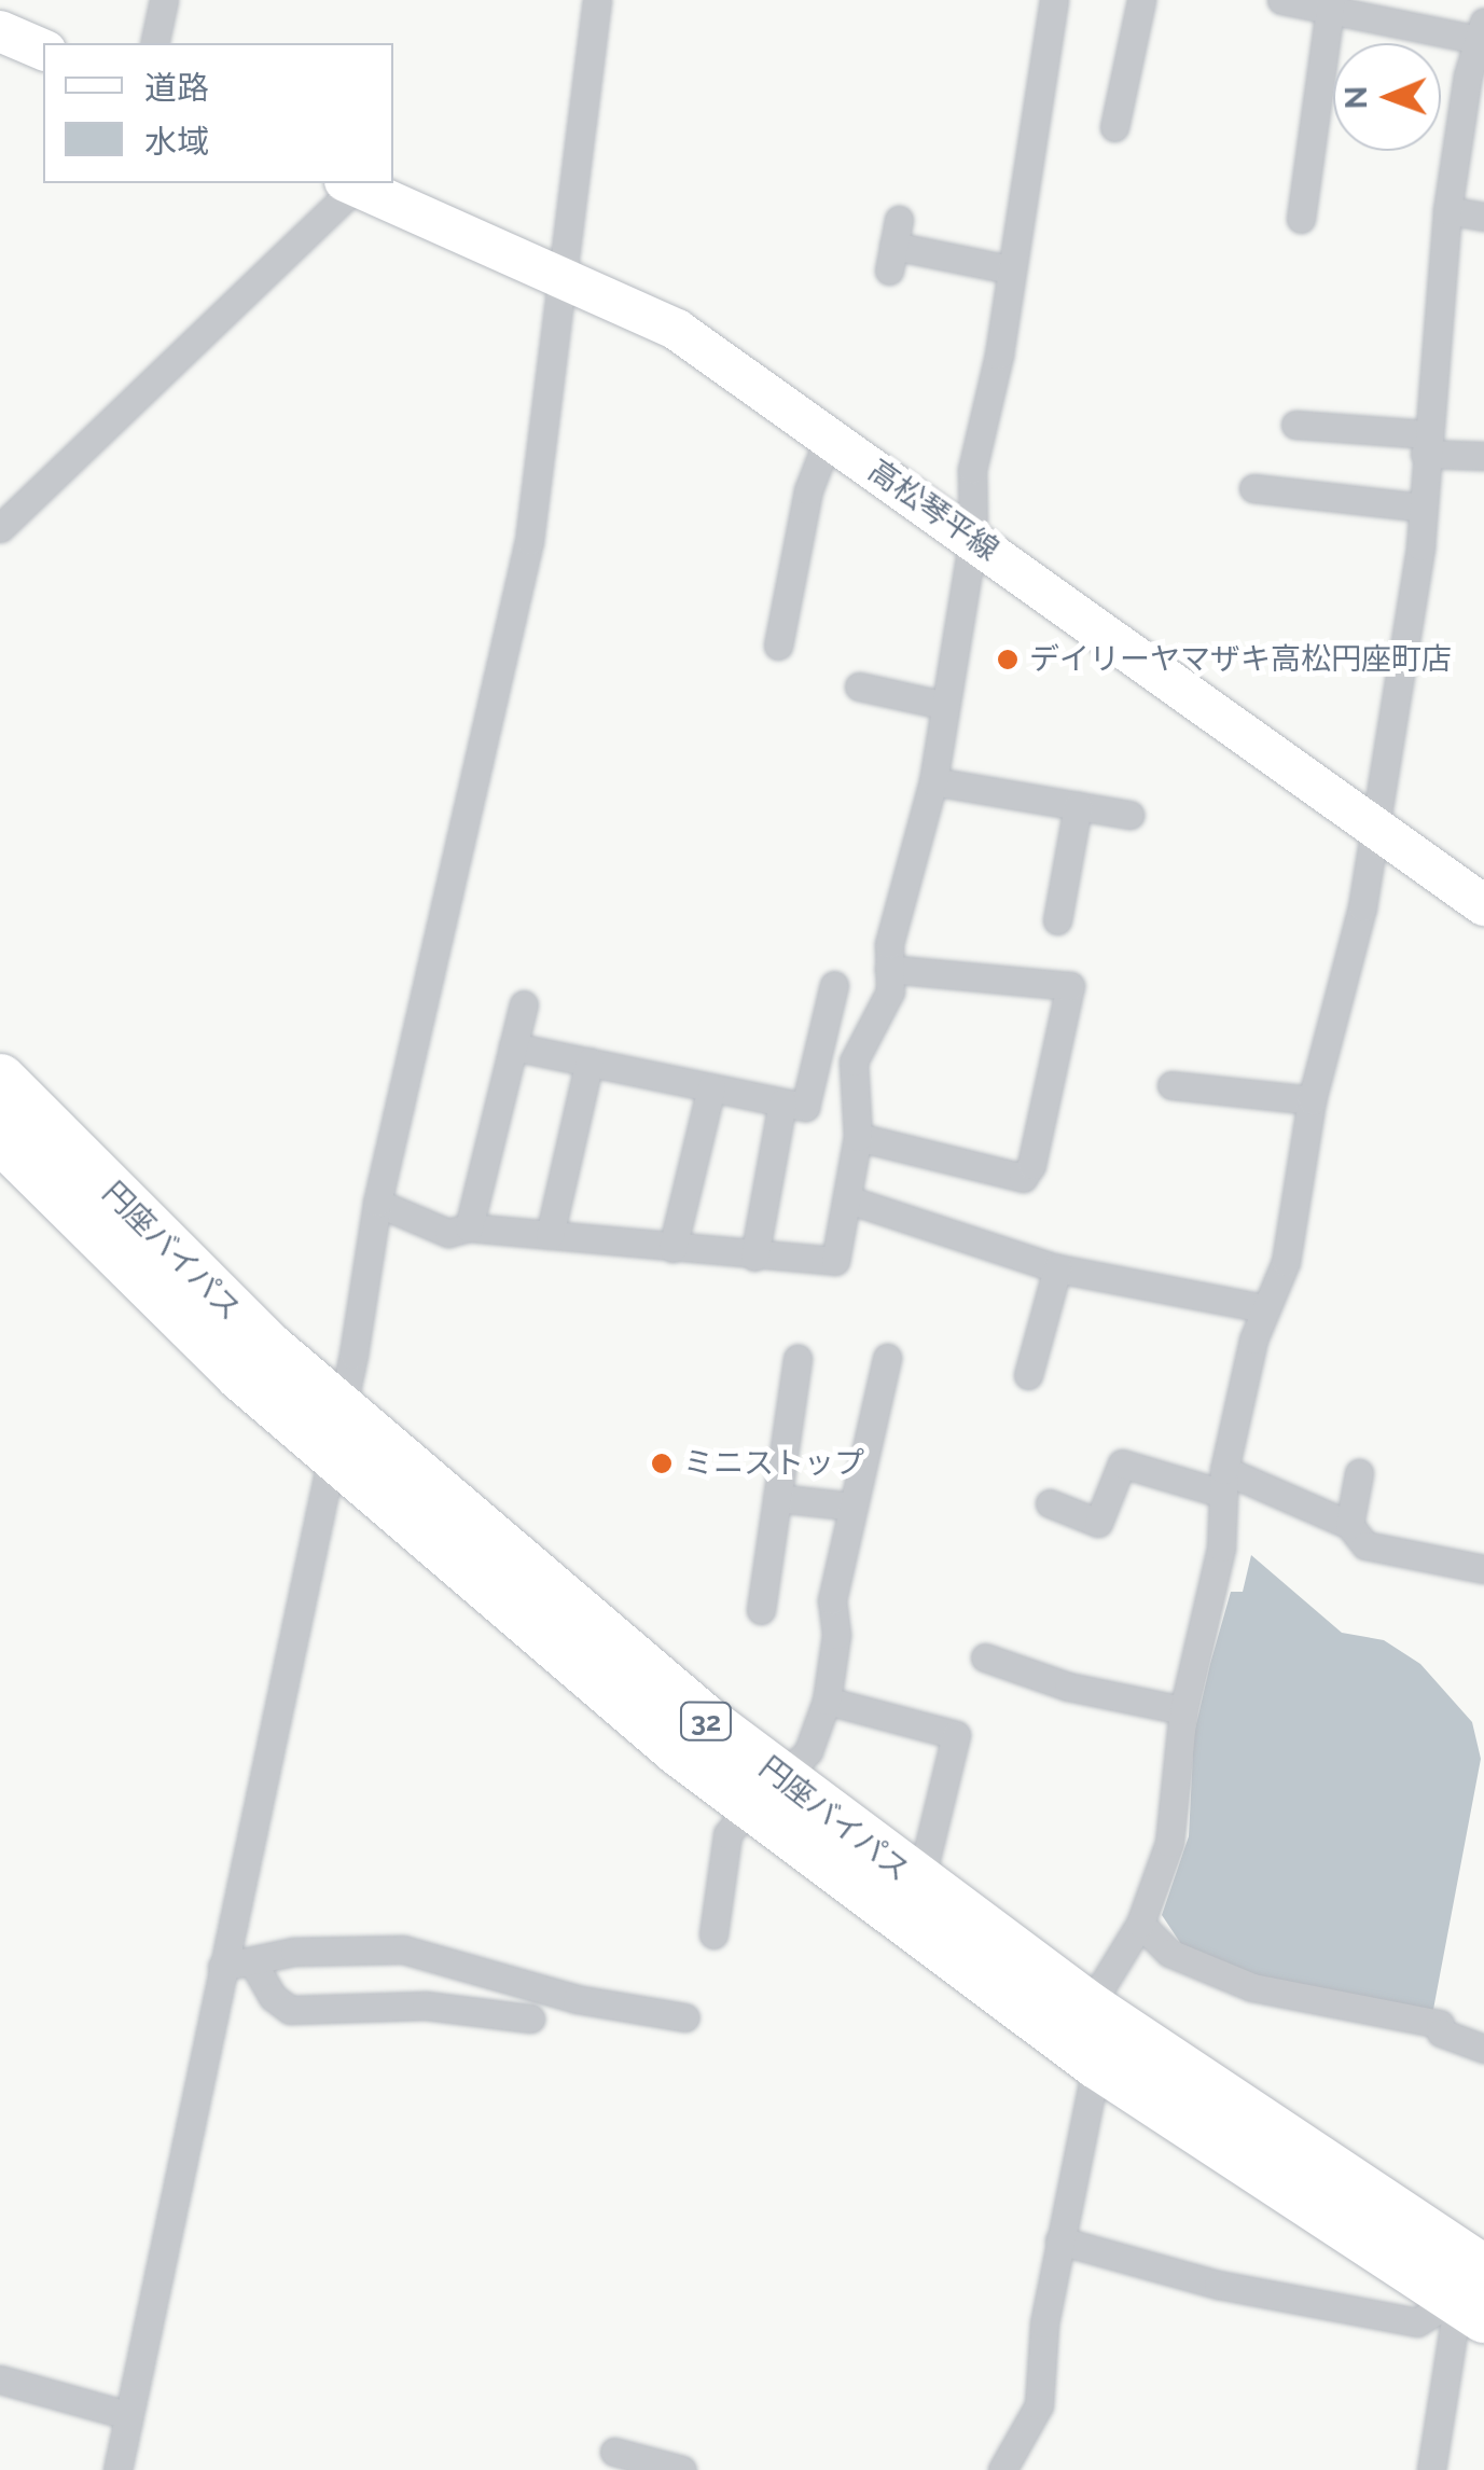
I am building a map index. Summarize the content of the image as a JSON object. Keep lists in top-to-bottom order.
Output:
{
  "streets": {
    "highway": ["円座バイパス", "32"],
    "main road": ["高松琴平線"]
  },
  "places": ["デイリーヤマザキ高松円座町店", "ミニストップ"],
  "legend": ["道路", "水域"],
  "north": "left"
}
